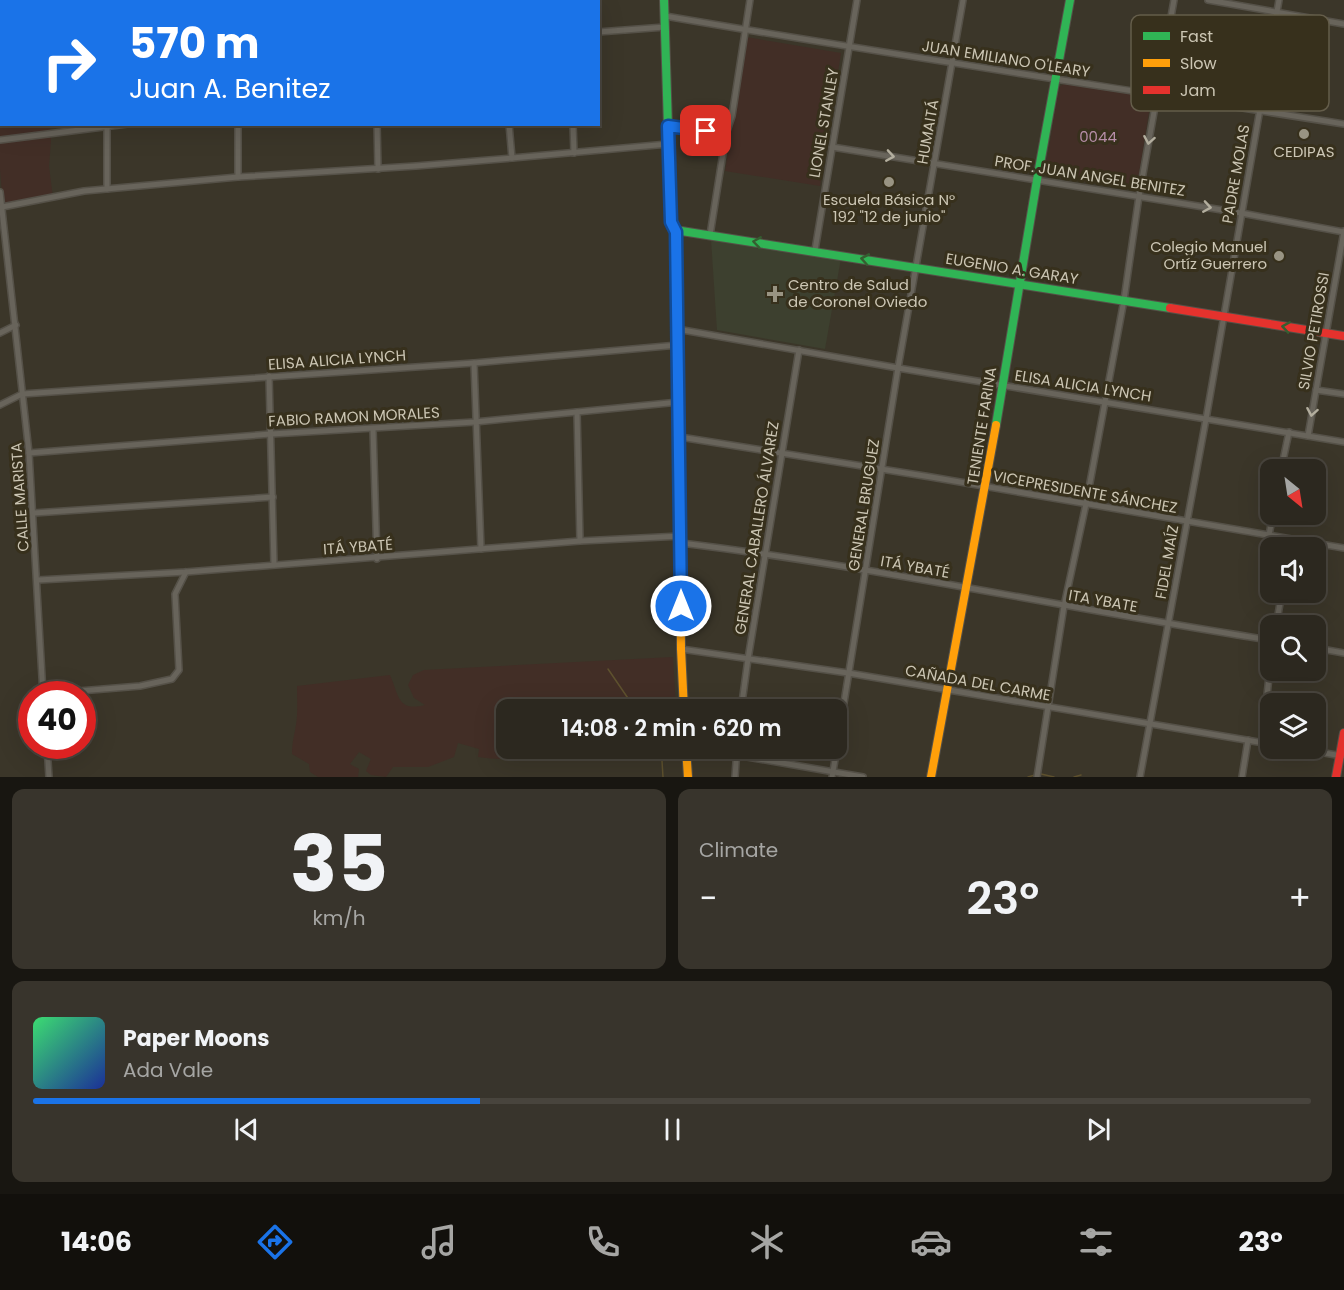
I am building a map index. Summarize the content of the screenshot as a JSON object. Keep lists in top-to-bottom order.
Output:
{
  "streets": {
    "main road": ["EUGENIO A. GARAY", "TENIENTE FARINA"],
    "street": [
      "JUAN EMILIANO O'LEARY",
      "LIONEL STANLEY",
      "HUMAITÁ",
      "PADRE MOLAS",
      "PROF. JUAN ANGEL BENITEZ",
      "SILVIO PETIROSSI",
      "ELISA ALICIA LYNCH",
      "FABIO RAMON MORALES",
      "VICEPRESIDENTE SÁNCHEZ",
      "CALLE MARISTA",
      "GENERAL BRUGUEZ",
      "GENERAL CABALLERO ÁLVAREZ",
      "ITÁ YBATÉ",
      "FIDEL MAÍZ",
      "ITA YBATE",
      "CAÑADA DEL CARME"
    ]
  },
  "crossings": [
    ["JUAN EMILIANO O'LEARY", "LIONEL STANLEY"],
    ["JUAN EMILIANO O'LEARY", "HUMAITÁ"],
    ["JUAN EMILIANO O'LEARY", "PADRE MOLAS"],
    ["JUAN EMILIANO O'LEARY", "TENIENTE FARINA"],
    ["LIONEL STANLEY", "PROF. JUAN ANGEL BENITEZ"],
    ["LIONEL STANLEY", "EUGENIO A. GARAY"],
    ["HUMAITÁ", "PROF. JUAN ANGEL BENITEZ"],
    ["HUMAITÁ", "EUGENIO A. GARAY"],
    ["HUMAITÁ", "GENERAL BRUGUEZ"],
    ["PADRE MOLAS", "PROF. JUAN ANGEL BENITEZ"],
    ["PADRE MOLAS", "EUGENIO A. GARAY"],
    ["PADRE MOLAS", "FIDEL MAÍZ"],
    ["PROF. JUAN ANGEL BENITEZ", "SILVIO PETIROSSI"],
    ["PROF. JUAN ANGEL BENITEZ", "TENIENTE FARINA"],
    ["EUGENIO A. GARAY", "SILVIO PETIROSSI"],
    ["EUGENIO A. GARAY", "TENIENTE FARINA"],
    ["EUGENIO A. GARAY", "GENERAL BRUGUEZ"],
    ["EUGENIO A. GARAY", "FIDEL MAÍZ"],
    ["SILVIO PETIROSSI", "ELISA ALICIA LYNCH"],
    ["ELISA ALICIA LYNCH", "TENIENTE FARINA"],
    ["ELISA ALICIA LYNCH", "CALLE MARISTA"],
    ["ELISA ALICIA LYNCH", "GENERAL BRUGUEZ"],
    ["ELISA ALICIA LYNCH", "GENERAL CABALLERO ÁLVAREZ"],
    ["ELISA ALICIA LYNCH", "FIDEL MAÍZ"],
    ["FABIO RAMON MORALES", "CALLE MARISTA"],
    ["TENIENTE FARINA", "VICEPRESIDENTE SÁNCHEZ"],
    ["TENIENTE FARINA", "ITÁ YBATÉ"],
    ["TENIENTE FARINA", "ITA YBATE"],
    ["TENIENTE FARINA", "CAÑADA DEL CARME"],
    ["VICEPRESIDENTE SÁNCHEZ", "GENERAL BRUGUEZ"],
    ["VICEPRESIDENTE SÁNCHEZ", "GENERAL CABALLERO ÁLVAREZ"],
    ["VICEPRESIDENTE SÁNCHEZ", "FIDEL MAÍZ"],
    ["CALLE MARISTA", "ITÁ YBATÉ"],
    ["GENERAL BRUGUEZ", "ITÁ YBATÉ"],
    ["GENERAL BRUGUEZ", "CAÑADA DEL CARME"],
    ["GENERAL CABALLERO ÁLVAREZ", "ITÁ YBATÉ"],
    ["GENERAL CABALLERO ÁLVAREZ", "CAÑADA DEL CARME"],
    ["ITÁ YBATÉ", "ITA YBATE"],
    ["FIDEL MAÍZ", "ITA YBATE"],
    ["FIDEL MAÍZ", "CAÑADA DEL CARME"]
  ],
  "one_way": ["PROF. JUAN ANGEL BENITEZ", "EUGENIO A. GARAY"],
  "parks": ["0044"],
  "places": {
    "other": ["CEDIPAS", "Escuela Básica N° 192 \"12 de junio\"", "Colegio Manuel Ortíz Guerrero"],
    "health": ["Centro de Salud de Coronel Oviedo"]
  },
  "legend": ["Fast", "Slow", "Jam"],
  "north": "bottom right",
  "page": {
    "turn": ["570 m", "Juan A. Benitez"],
    "limit": "40",
    "trip": "14:08 · 2 min · 620 m",
    "tile": [
      ["35", "km/h"],
      "Climate"
    ],
    "heat": ["−", "23°", "+"],
    "song": ["Paper Moons", "Ada Vale"],
    "tabs": ["14:06", "23°"]
  }
}
